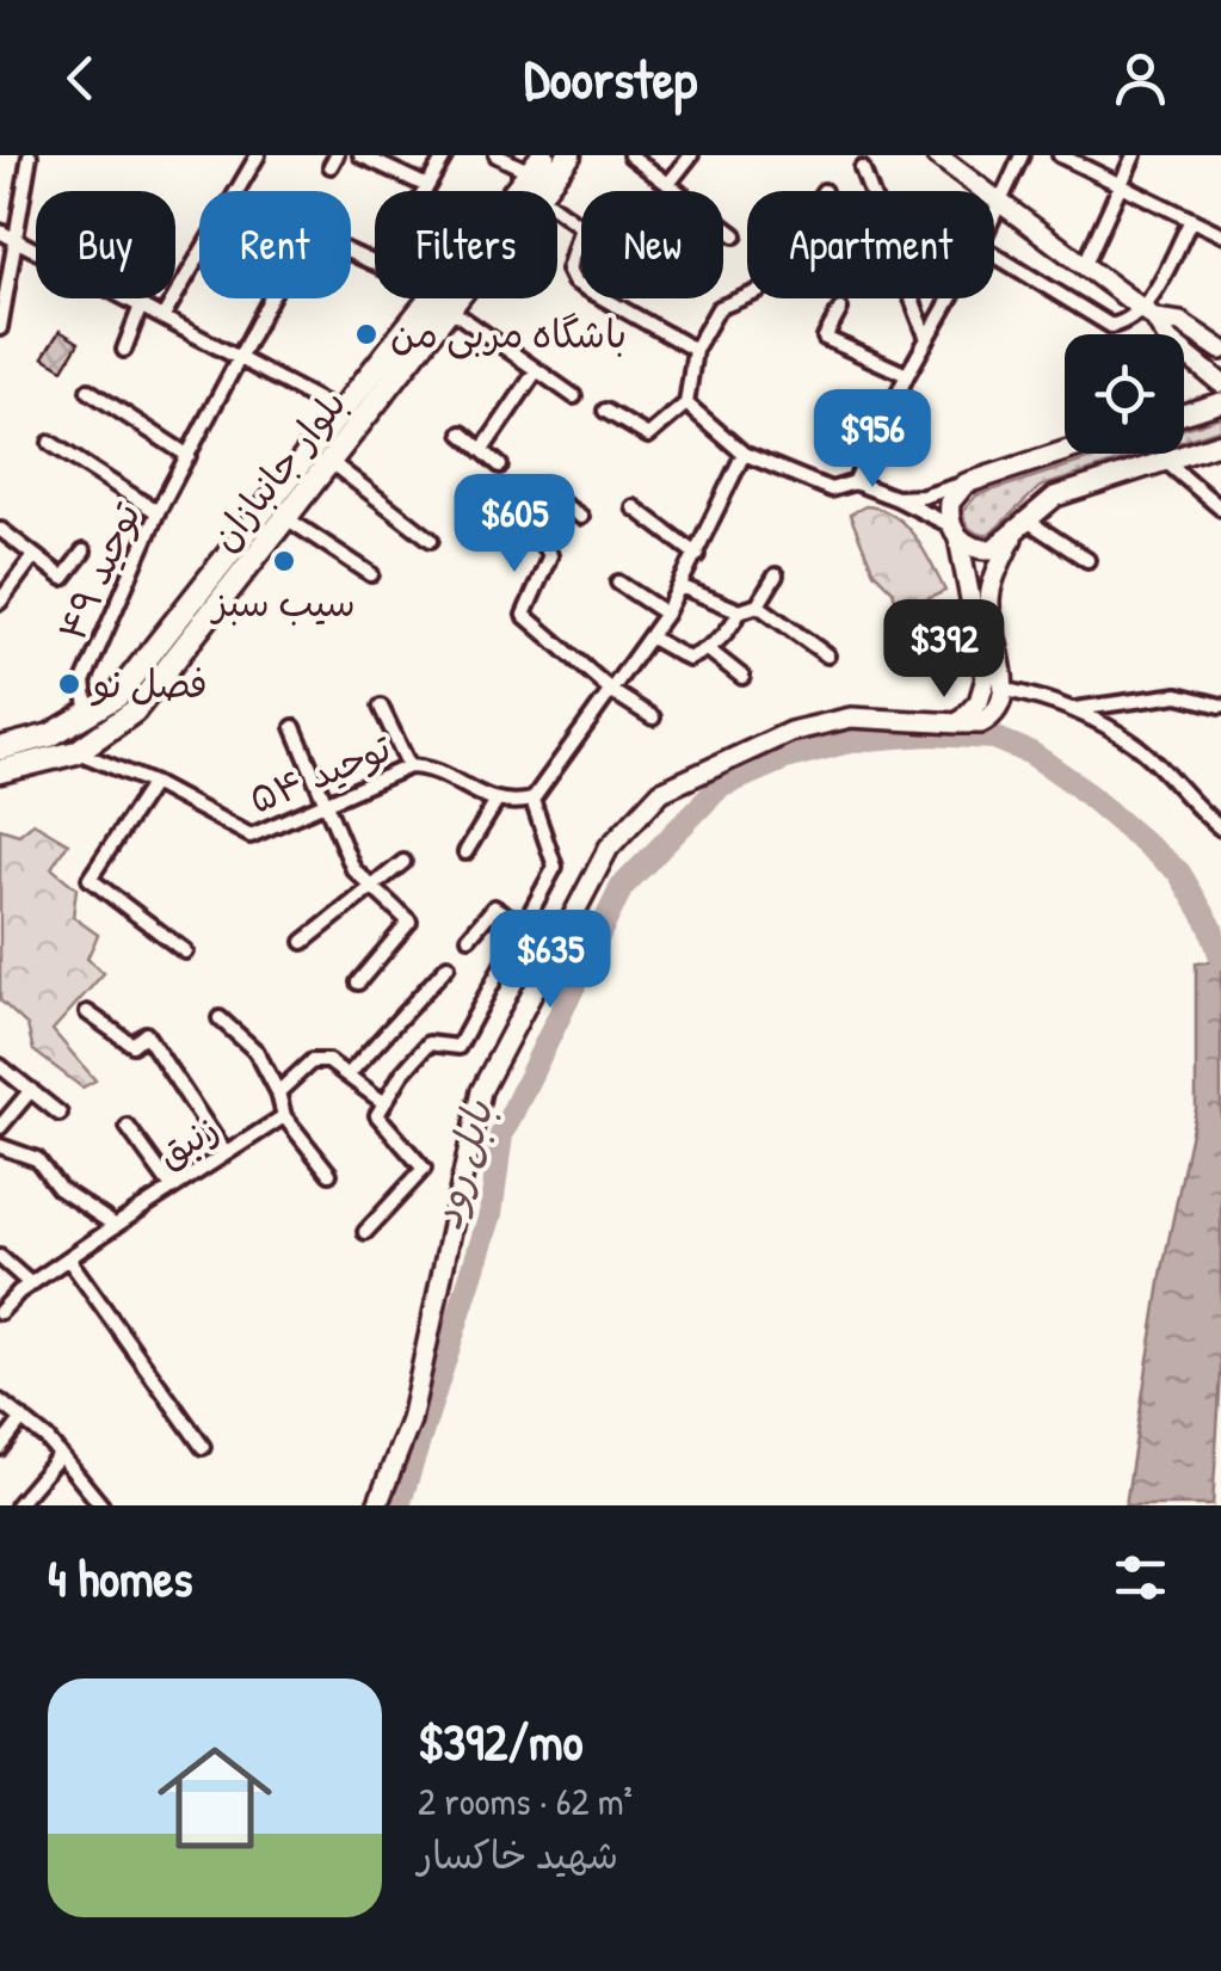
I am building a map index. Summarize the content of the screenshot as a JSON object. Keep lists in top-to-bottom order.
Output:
{
  "streets": {
    "highway": ["بلوار جانبازان"],
    "street": ["توحید ۴۹", "توحید ۵۴", "زنبق"]
  },
  "crossings": [
    ["بلوار جانبازان", "توحید ۴۹"],
    ["بلوار جانبازان", "توحید ۵۴"]
  ],
  "water": ["بابل رود"],
  "places": ["باشگاه مربی من", "سیب سبز", "فصل نو"],
  "page": {
    "header": "Doorstep",
    "chip": [
      "Buy",
      "Rent",
      "Filters",
      "New",
      "Apartment"
    ],
    "price": [
      "$956",
      "$605",
      "$392",
      "$635"
    ],
    "heading": "4 homes",
    "list": [
      {
        "name": "$392/mo",
        "note": "2 rooms · 62 m² · شهید خاکسار"
      }
    ]
  }
}
